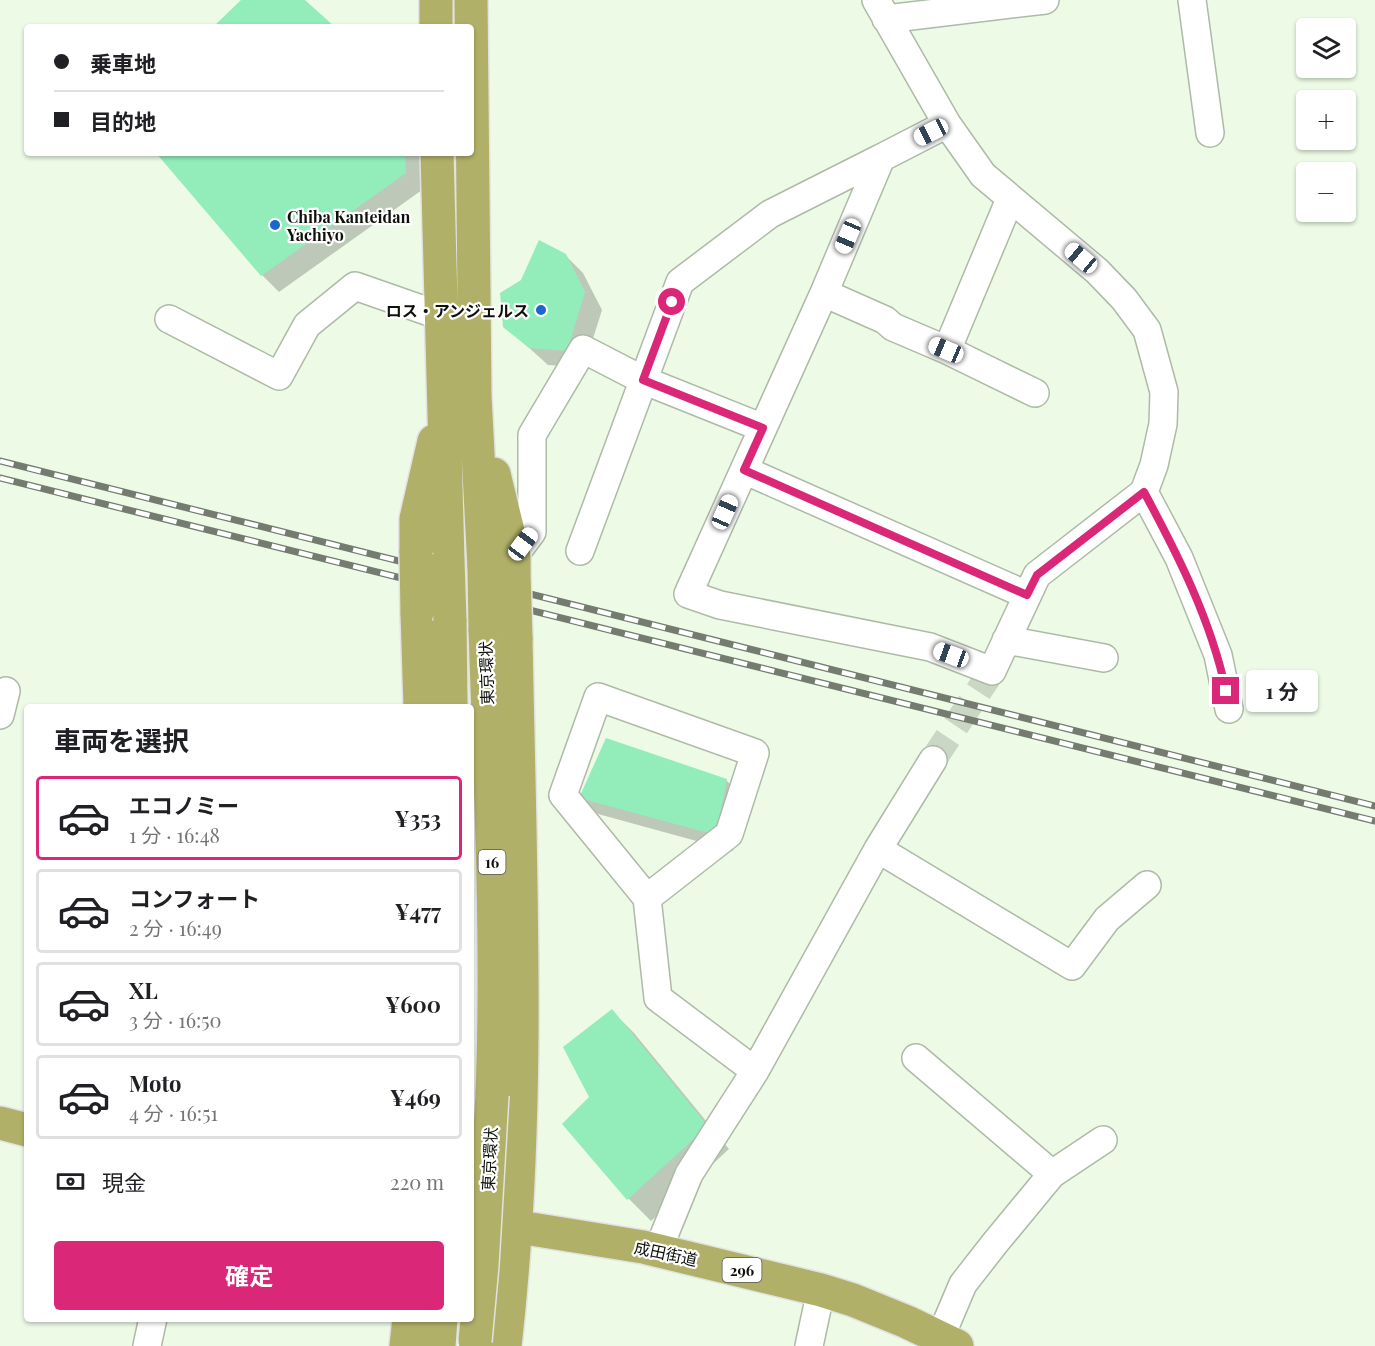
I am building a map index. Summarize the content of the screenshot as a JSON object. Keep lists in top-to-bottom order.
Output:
{
  "streets": {
    "highway": [
      "東京環状",
      "16",
      "成田街道",
      "296"
    ]
  },
  "crossings": [
    ["東京環状", "16"],
    ["16", "成田街道"]
  ],
  "places": ["Chiba Kanteidan Yachiyo", "ロス・アンジェルス"],
  "page": {
    "map_buttons": ["+", "−"],
    "banner": ["乗車地", "目的地"],
    "bubble": "1 分",
    "heading": "車両を選択",
    "list": [
      {
        "name": "エコノミー",
        "note": "1 分 · 16:48",
        "value": "¥353"
      },
      {
        "name": "コンフォート",
        "note": "2 分 · 16:49",
        "value": "¥477"
      },
      {
        "name": "XL",
        "note": "3 分 · 16:50",
        "value": "¥600"
      },
      {
        "name": "Moto",
        "note": "4 分 · 16:51",
        "value": "¥469"
      }
    ],
    "pay": ["現金", "220 m"],
    "buttons": "確定"
  }
}
